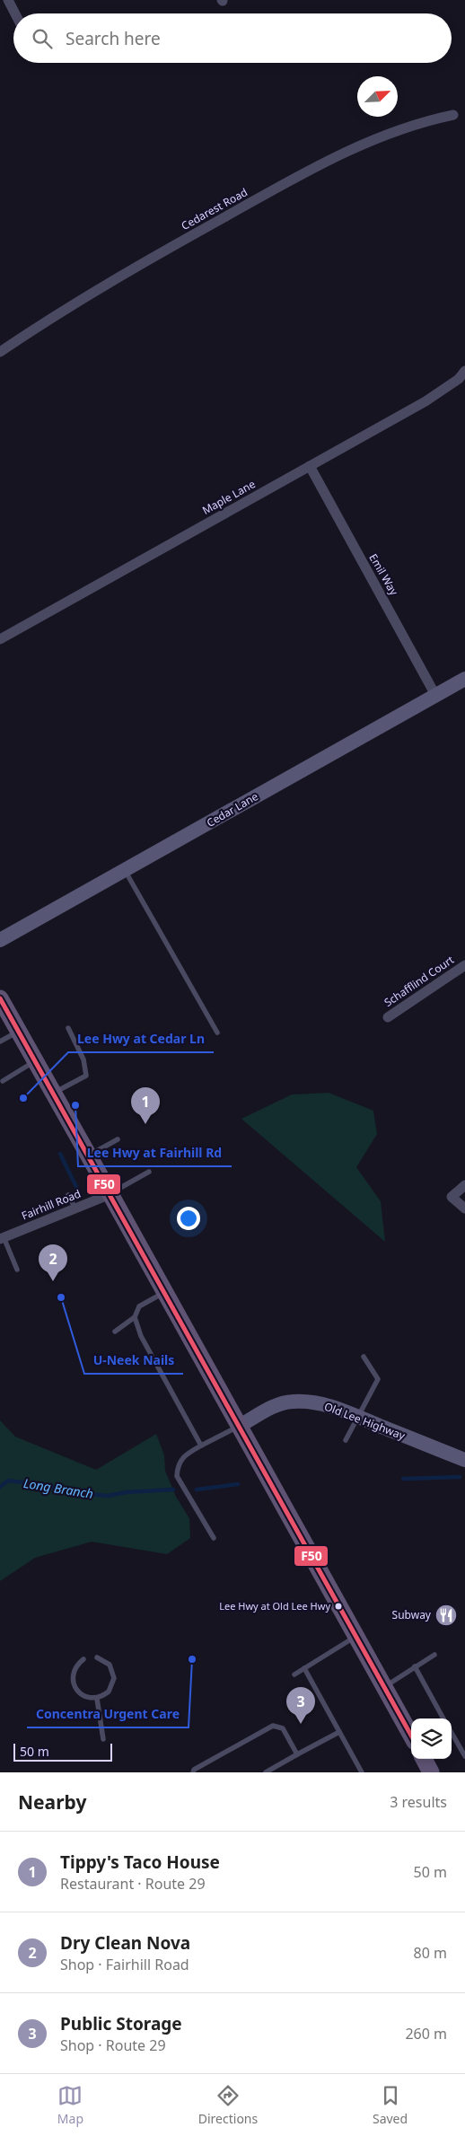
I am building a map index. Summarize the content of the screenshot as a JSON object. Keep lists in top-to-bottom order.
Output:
{
  "streets": {
    "main road": ["Cedar Lane", "Old Lee Highway"],
    "street": [
      "Cedarest Road",
      "Maple Lane",
      "Emil Way",
      "Schafflind Court",
      "Fairhill Road"
    ]
  },
  "crossings": [
    ["Maple Lane", "Emil Way"],
    ["Emil Way", "Cedar Lane"]
  ],
  "water": ["Long Branch"],
  "places": {
    "other": [
      "Lee Hwy at Cedar Ln",
      "Lee Hwy at Fairhill Rd",
      "U-Neek Nails",
      "Lee Hwy at Old Lee Hwy",
      "Concentra Urgent Care"
    ],
    "restaurant": ["Subway"]
  },
  "lines": ["transit line F50"],
  "scale_bar": "50 m",
  "north": "top right",
  "page": {
    "search": "Search here",
    "pins": ["1", "2", "3"],
    "scale": "50 m",
    "heading": ["Nearby", "3 results"],
    "list": [
      {
        "mark": "1",
        "name": "Tippy's Taco House",
        "note": "Restaurant · Route 29",
        "value": "50 m"
      },
      {
        "mark": "2",
        "name": "Dry Clean Nova",
        "note": "Shop · Fairhill Road",
        "value": "80 m"
      },
      {
        "mark": "3",
        "name": "Public Storage",
        "note": "Shop · Route 29",
        "value": "260 m"
      }
    ],
    "nav": ["Map", "Directions", "Saved"]
  }
}
